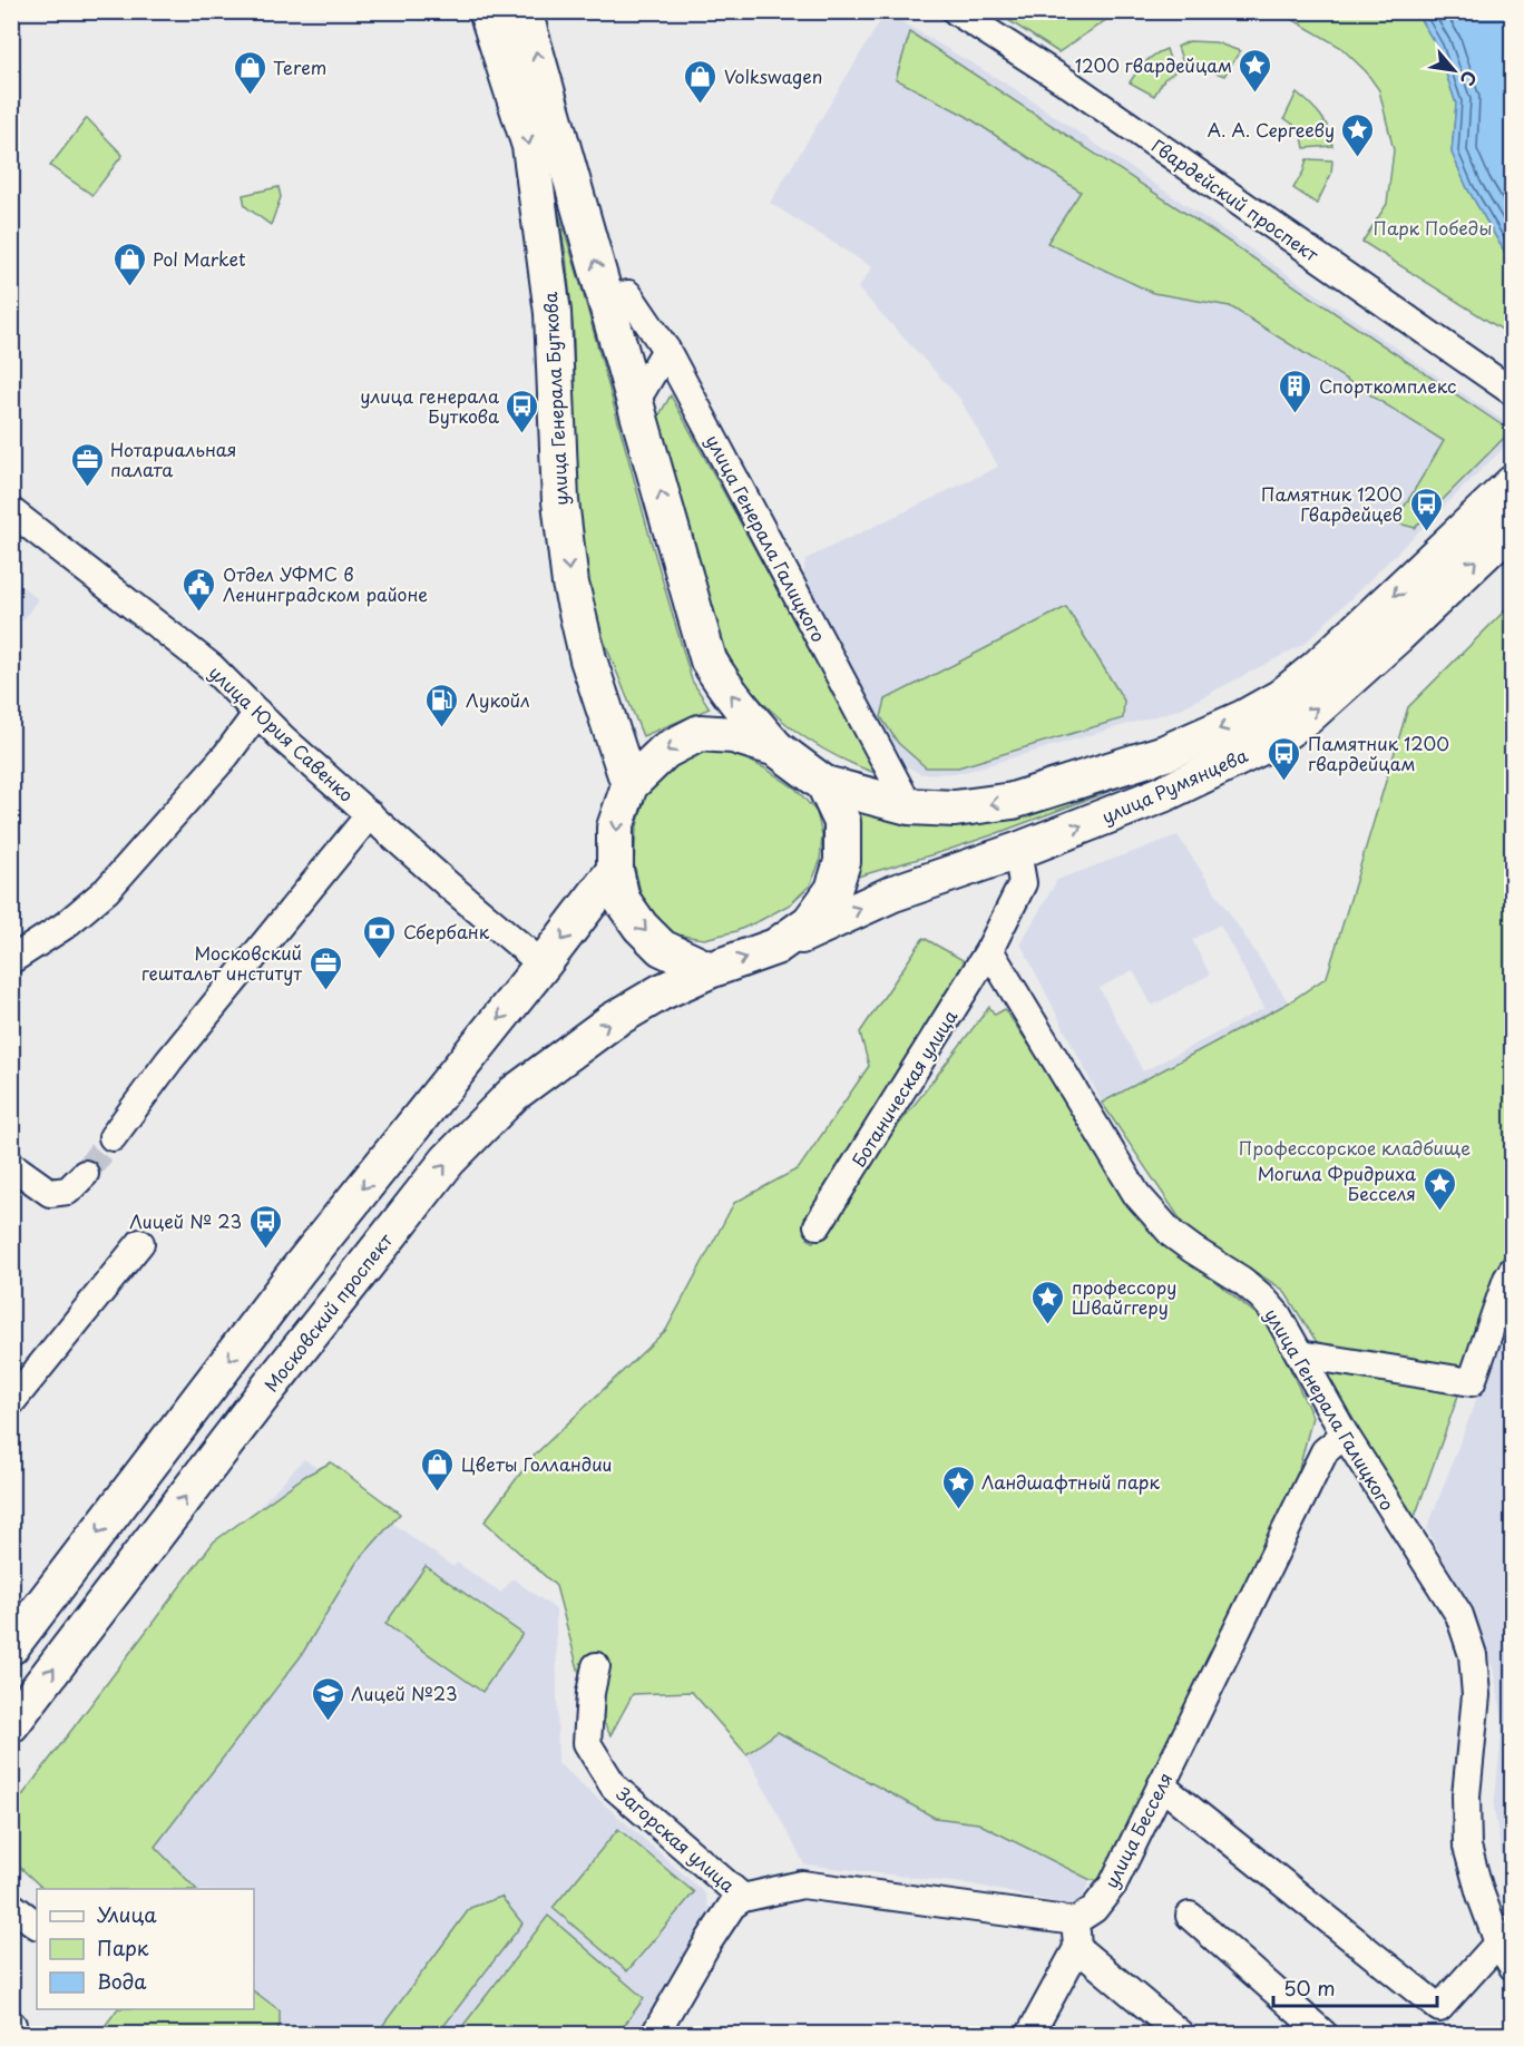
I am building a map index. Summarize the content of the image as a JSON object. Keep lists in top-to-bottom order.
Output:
{
  "streets": {
    "main road": ["улица Генерала Буткова", "улица Румянцева", "Московский проспект"],
    "street": [
      "Гвардейский проспект",
      "улица Генерала Галицкого",
      "улица Юрия Савенко",
      "Ботаническая улица",
      "улица Бесселя",
      "Загорская улица"
    ]
  },
  "crossings": [
    ["улица Генерала Буткова", "улица Румянцева"],
    ["улица Генерала Буткова", "Московский проспект"],
    ["улица Генерала Галицкого", "улица Румянцева"],
    ["улица Генерала Галицкого", "Ботаническая улица"],
    ["улица Генерала Галицкого", "улица Бесселя"],
    ["улица Румянцева", "Московский проспект"]
  ],
  "parks": ["Парк Победы", "Профессорское кладбище"],
  "places": {
    "place": [
      "1200 гвардейцам",
      "А. А. Сергееву",
      "Могила Фридриха Бесселя",
      "профессору Швайггеру",
      "Ландшафтный парк"
    ],
    "shop": [
      "Terem",
      "Volkswagen",
      "Pol Market",
      "Цветы Голландии"
    ],
    "building": ["Спорткомплекс"],
    "bus stop": [
      "улица генерала Буткова",
      "Памятник 1200 Гвардейцев",
      "Памятник 1200 гвардейцам",
      "Лицей № 23"
    ],
    "office": ["Нотариальная палата", "Московский гештальт институт"],
    "public building": ["Отдел УФМС в Ленинградском районе"],
    "fuel station": ["Лукойл"],
    "bank": ["Сбербанк"],
    "school or university": ["Лицей №23"]
  },
  "legend": ["Улица", "Парк", "Вода"],
  "scale_bar": "50 m",
  "north": "bottom right"
}
